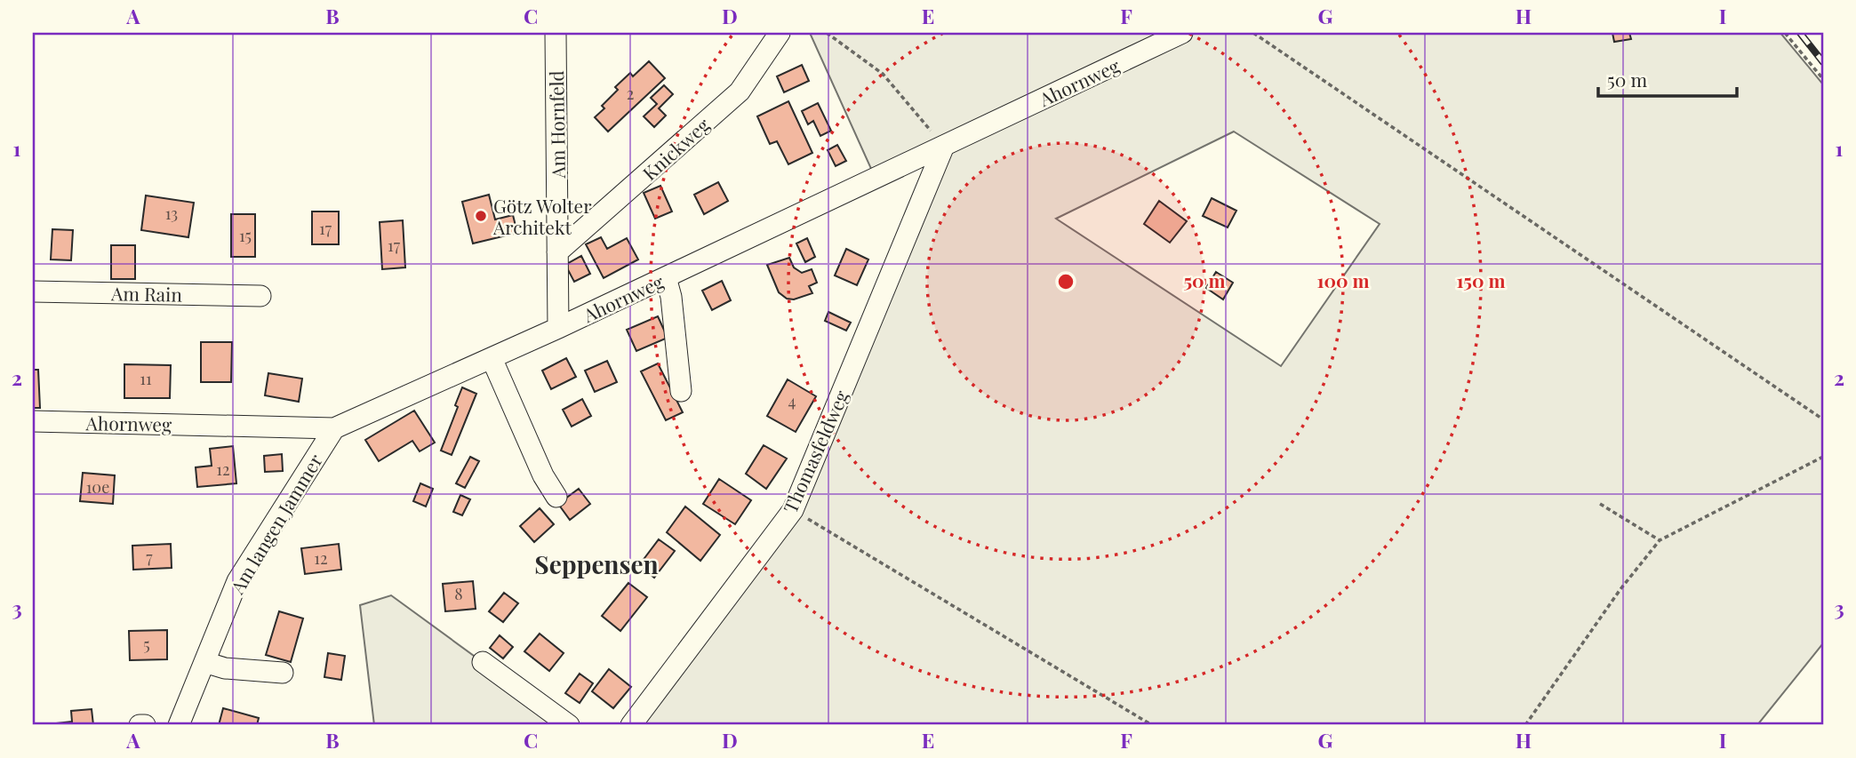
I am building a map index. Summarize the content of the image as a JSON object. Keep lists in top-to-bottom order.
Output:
{
  "streets": {
    "street": [
      "Ahornweg",
      "Am Hornfeld",
      "Knickweg",
      "Am Rain",
      "Thomasfeldweg",
      "Am langen Jammer"
    ]
  },
  "crossings": [
    ["Ahornweg", "Am Hornfeld"],
    ["Ahornweg", "Thomasfeldweg"],
    ["Ahornweg", "Am langen Jammer"],
    ["Am Hornfeld", "Knickweg"]
  ],
  "districts": ["Seppensen"],
  "places": ["Götz Wolter Architekt"],
  "house_numbers": [
    "2",
    "13",
    "17",
    "15",
    "17",
    "11",
    "4",
    "12",
    "10e",
    "7",
    "12",
    "8",
    "5"
  ],
  "scale_bar": "50 m",
  "grid": {
    "columns": [
      "A",
      "B",
      "C",
      "D",
      "E",
      "F",
      "G",
      "H",
      "I"
    ],
    "rows": ["1", "2", "3"]
  },
  "rings": ["50 m", "100 m", "150 m"]
}
